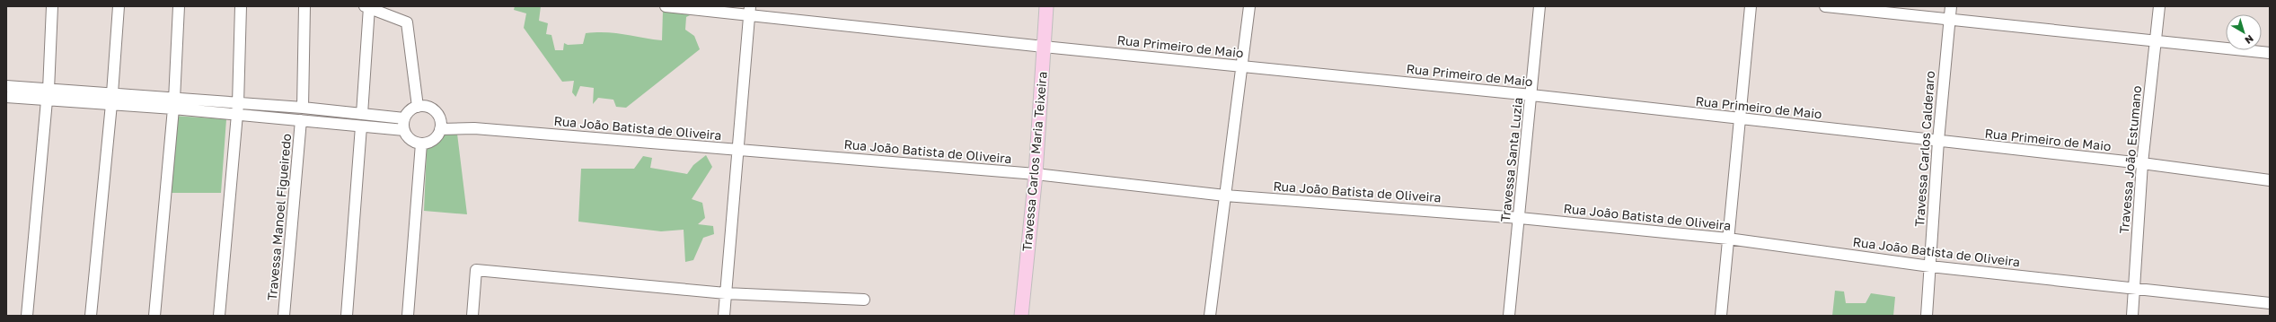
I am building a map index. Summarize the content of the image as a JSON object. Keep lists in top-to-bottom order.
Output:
{
  "streets": {
    "main road": ["Travessa Carlos Maria Teixeira"],
    "street": [
      "Rua Primeiro de Maio",
      "Rua João Batista de Oliveira",
      "Travessa Carlos Calderaro",
      "Travessa Santa Luzia",
      "Travessa João Estumano",
      "Travessa Manoel Figueiredo"
    ]
  },
  "crossings": [
    ["Rua Primeiro de Maio", "Travessa Carlos Calderaro"],
    ["Rua Primeiro de Maio", "Travessa Santa Luzia"],
    ["Rua Primeiro de Maio", "Travessa João Estumano"],
    ["Rua Primeiro de Maio", "Travessa Carlos Maria Teixeira"],
    ["Rua João Batista de Oliveira", "Travessa Carlos Calderaro"],
    ["Rua João Batista de Oliveira", "Travessa Santa Luzia"],
    ["Rua João Batista de Oliveira", "Travessa João Estumano"],
    ["Rua João Batista de Oliveira", "Travessa Carlos Maria Teixeira"]
  ],
  "north": "bottom right"
}
